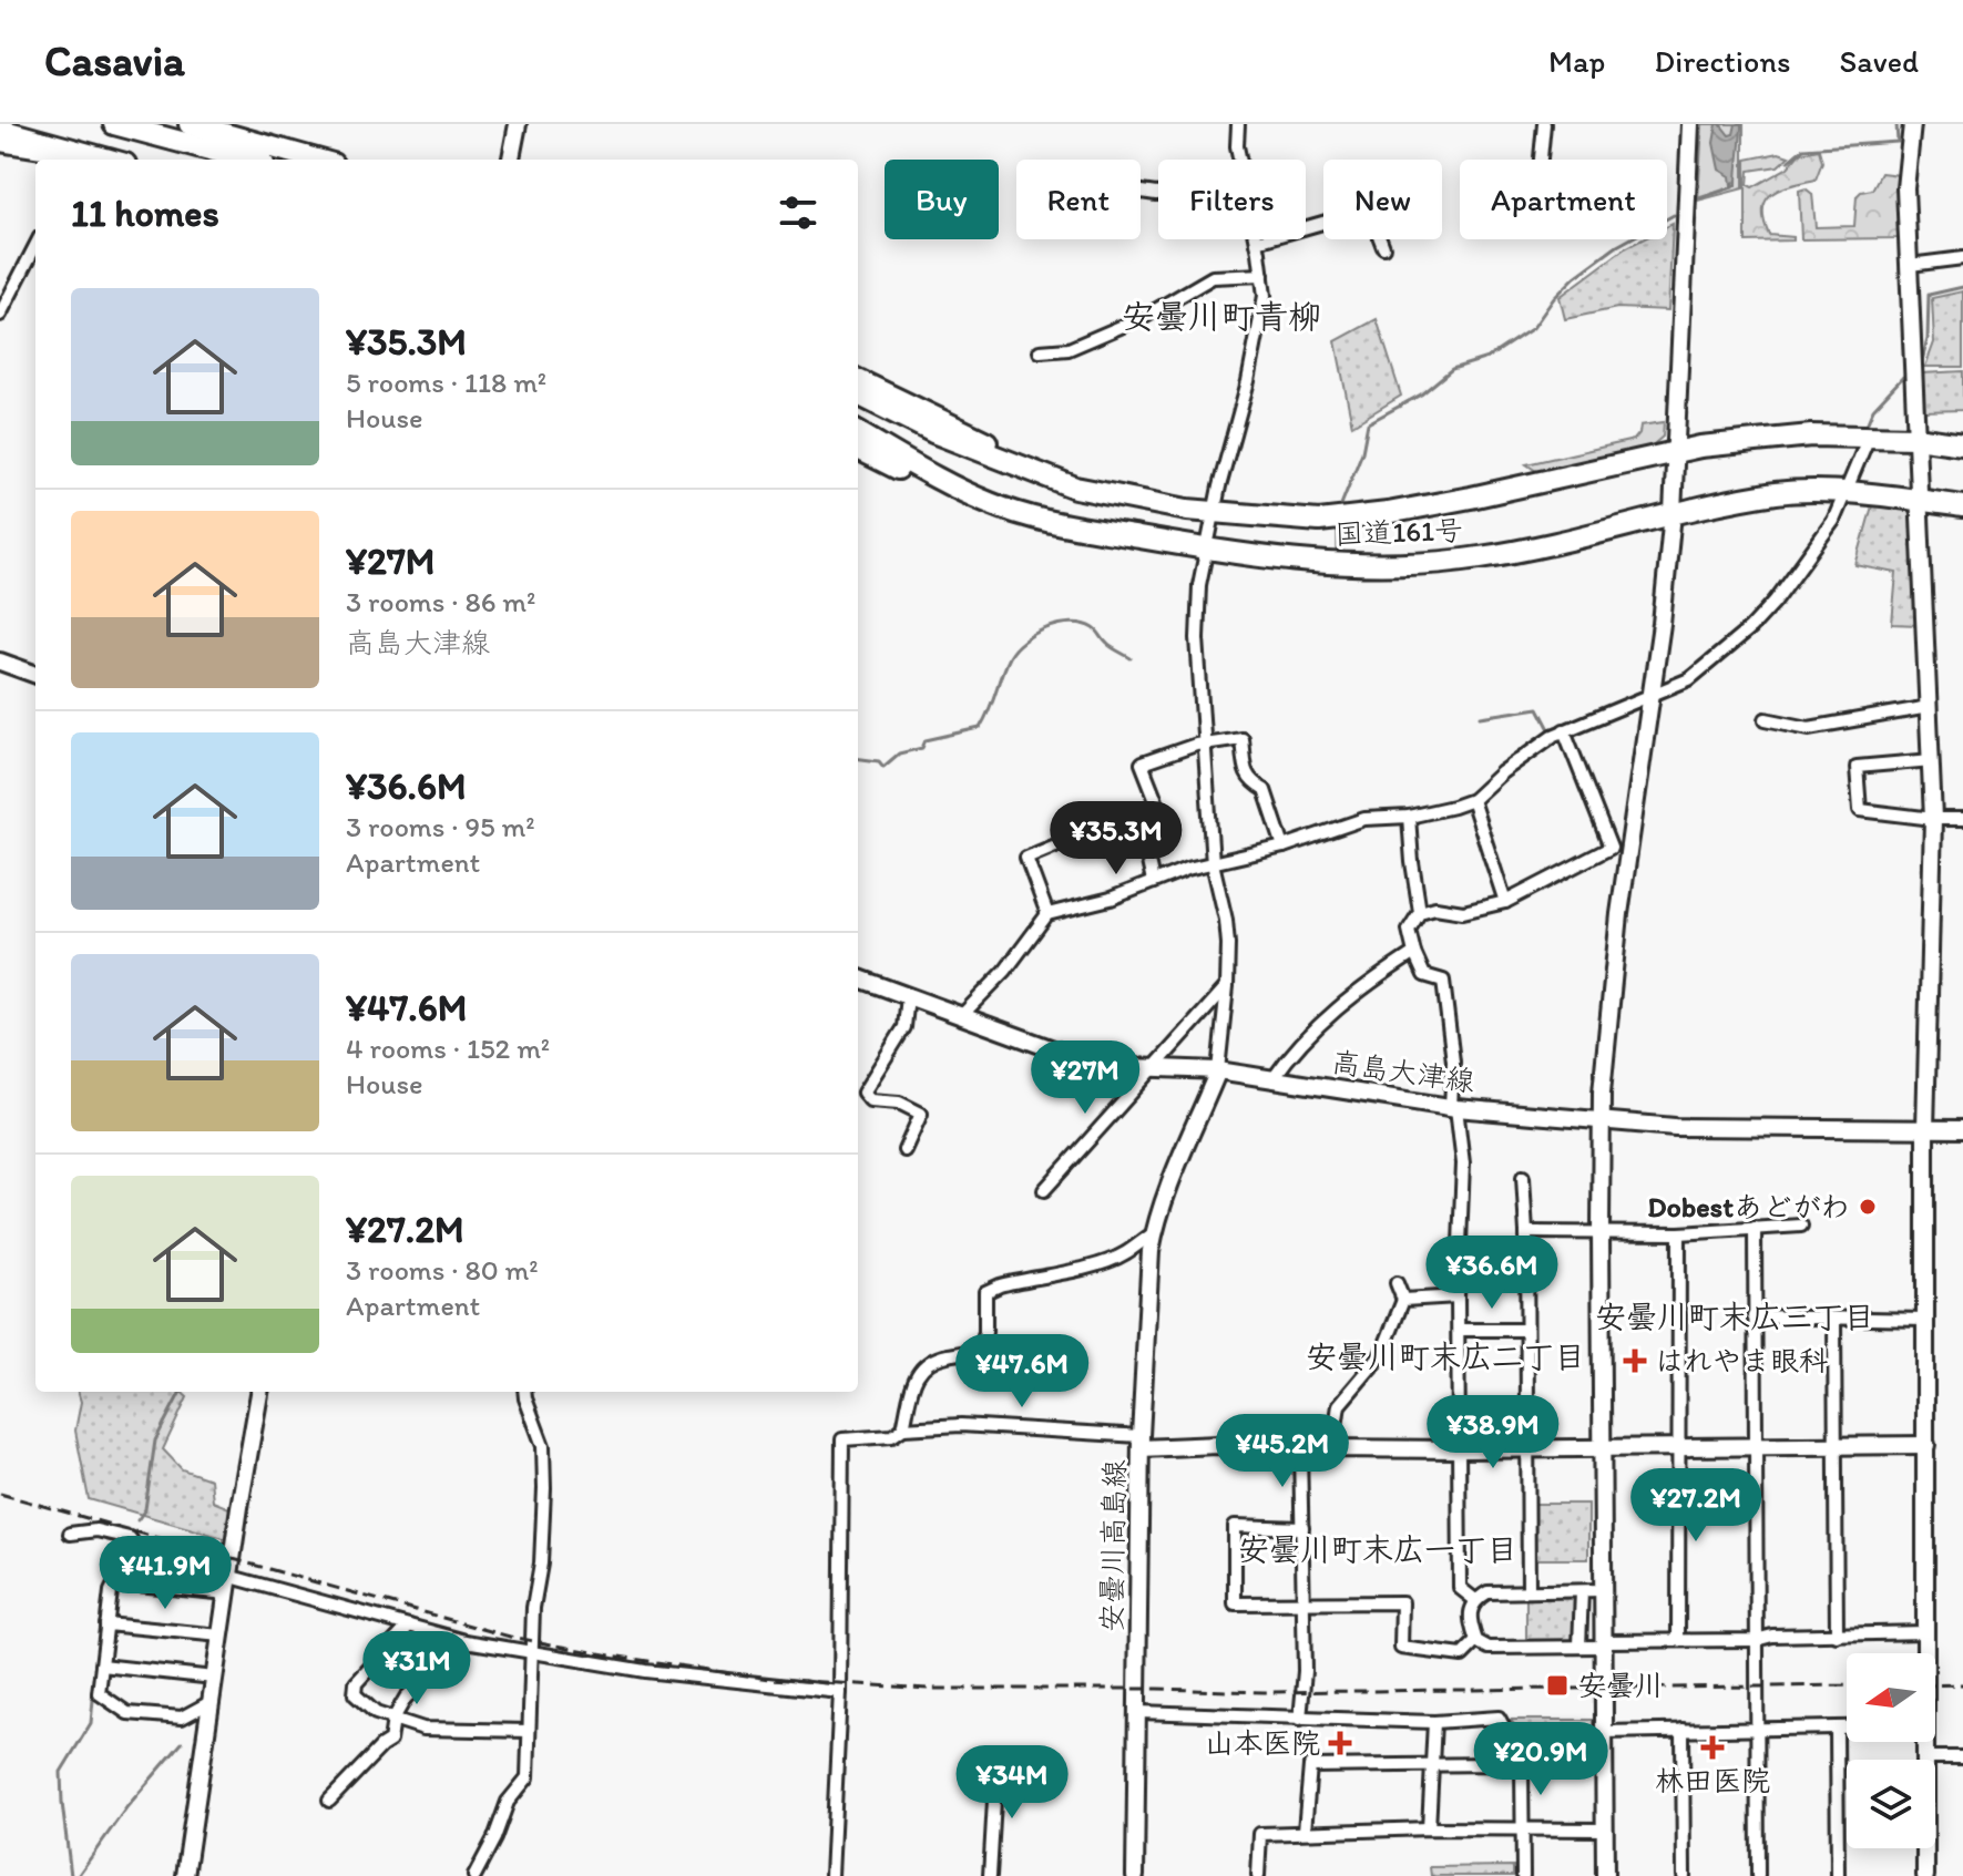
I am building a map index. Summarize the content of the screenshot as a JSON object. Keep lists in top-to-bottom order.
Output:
{
  "streets": {
    "highway": ["国道161号"],
    "street": ["高島大津線", "安曇川高島線"]
  },
  "crossings": [
    ["高島大津線", "安曇川高島線"]
  ],
  "districts": [
    "安曇川町青柳",
    "安曇川町末広三丁目",
    "安曇川町末広二丁目",
    "安曇川町末広一丁目"
  ],
  "places": {
    "other": ["Dobestあどがわ"],
    "health": ["はれやま眼科", "山本医院", "林田医院"],
    "transit": ["安曇川"]
  },
  "north": "left",
  "page": {
    "header": "Casavia",
    "nav": ["Map", "Directions", "Saved"],
    "chip": [
      "Buy",
      "Rent",
      "Filters",
      "New",
      "Apartment"
    ],
    "heading": "11 homes",
    "list": [
      {
        "name": "¥35.3M",
        "note": "5 rooms · 118 m² · House"
      },
      {
        "name": "¥27M",
        "note": "3 rooms · 86 m² · 高島大津線"
      },
      {
        "name": "¥36.6M",
        "note": "3 rooms · 95 m² · Apartment"
      },
      {
        "name": "¥47.6M",
        "note": "4 rooms · 152 m² · House"
      },
      {
        "name": "¥27.2M",
        "note": "3 rooms · 80 m² · Apartment"
      }
    ],
    "price": [
      "¥35.3M",
      "¥27M",
      "¥36.6M",
      "¥47.6M",
      "¥38.9M",
      "¥45.2M",
      "¥27.2M",
      "¥41.9M",
      "¥31M",
      "¥20.9M",
      "¥34M"
    ]
  }
}
